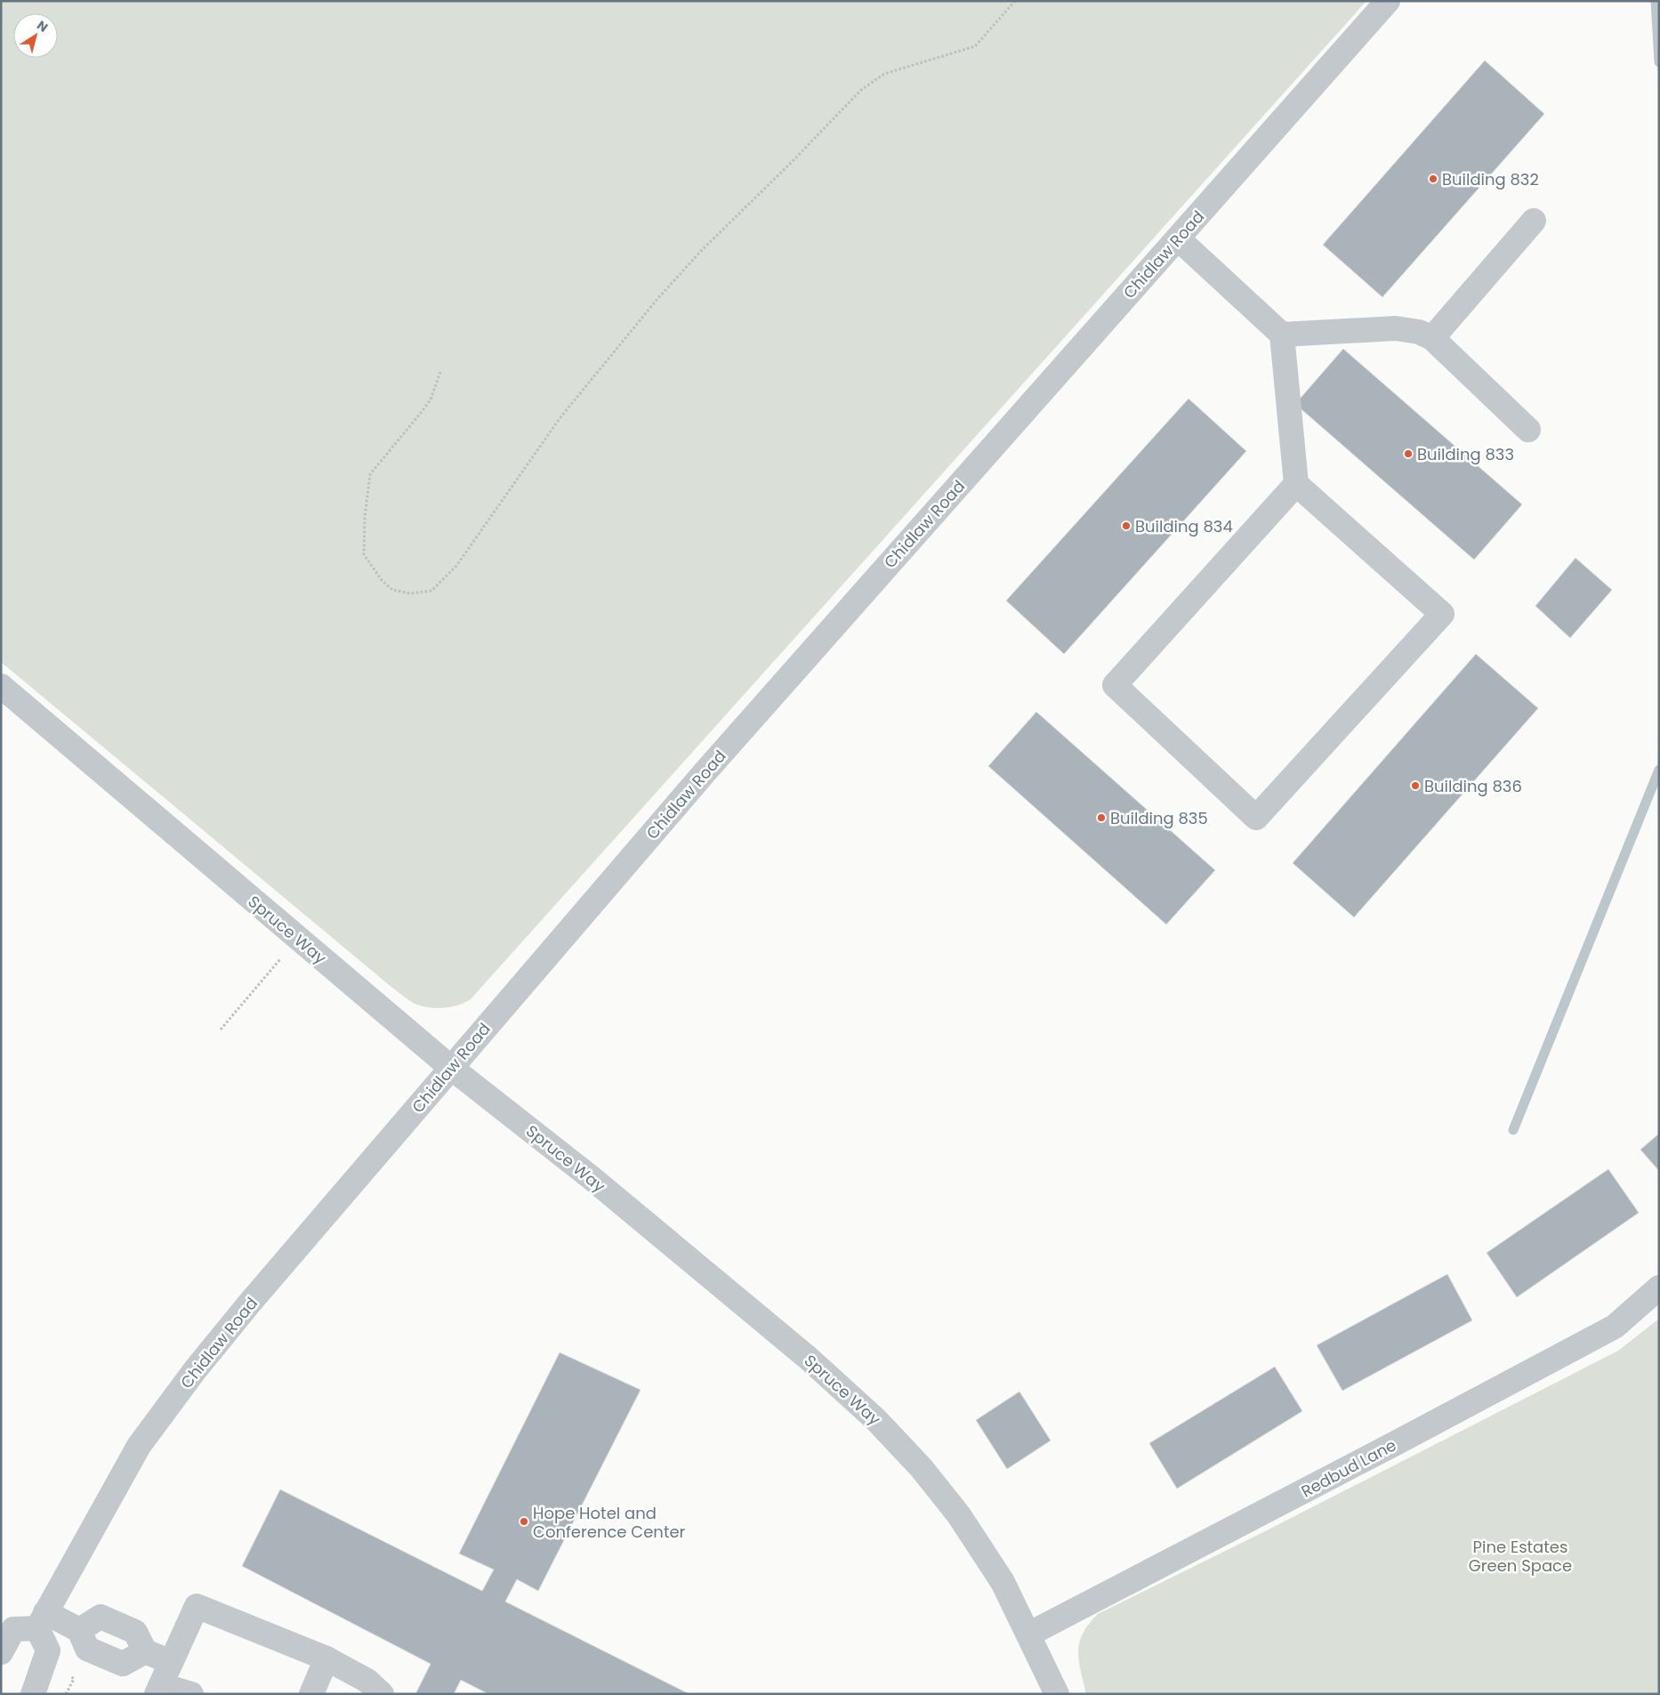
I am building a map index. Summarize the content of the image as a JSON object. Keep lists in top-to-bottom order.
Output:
{
  "streets": {
    "street": ["Chidlaw Road", "Spruce Way", "Redbud Lane"]
  },
  "crossings": [
    ["Chidlaw Road", "Spruce Way"],
    ["Spruce Way", "Redbud Lane"]
  ],
  "parks": ["Pine Estates Green Space"],
  "places": [
    "Building 832",
    "Building 833",
    "Building 834",
    "Building 836",
    "Building 835",
    "Hope Hotel and Conference Center"
  ],
  "north": "top right"
}
